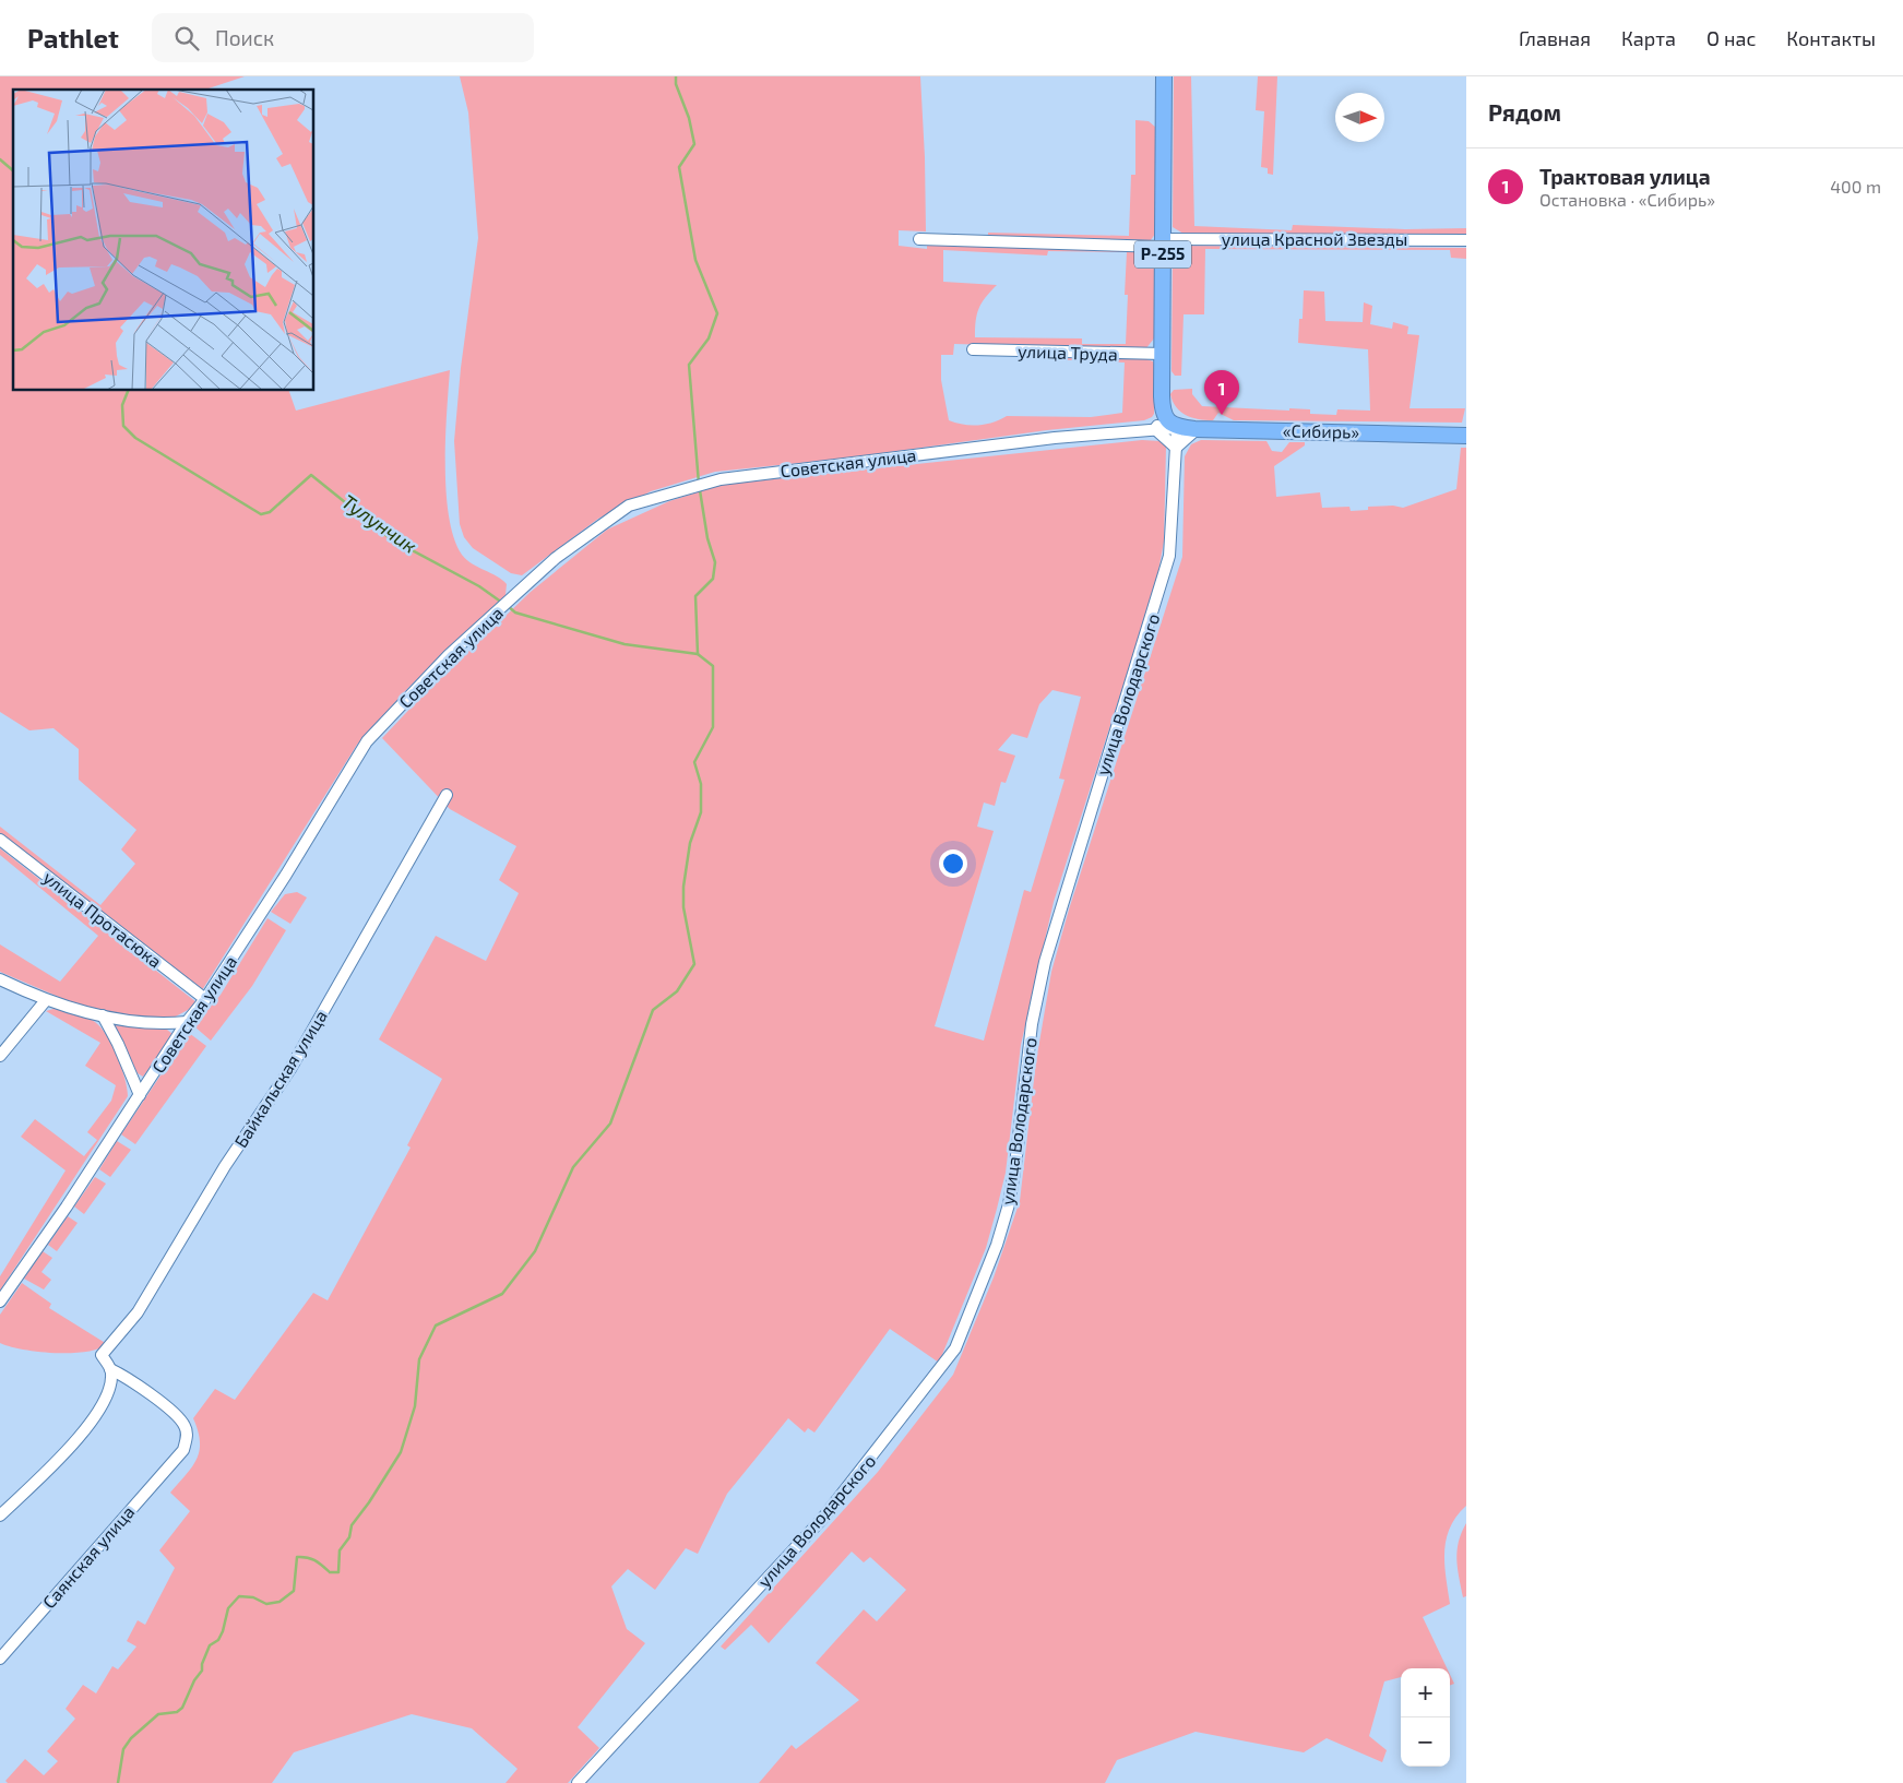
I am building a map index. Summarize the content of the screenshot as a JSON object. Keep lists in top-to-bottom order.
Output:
{
  "streets": {
    "highway": ["Р-255", "«Сибирь»"],
    "street": [
      "улица Красной Звезды",
      "улица Труда",
      "Советская улица",
      "улица Володарского",
      "улица Протасюка",
      "Байкальская улица",
      "Саянская улица"
    ]
  },
  "crossings": [
    ["улица Красной Звезды", "Р-255"],
    ["Р-255", "улица Труда"],
    ["«Сибирь»", "Советская улица"],
    ["«Сибирь»", "улица Володарского"],
    ["Советская улица", "улица Володарского"],
    ["Советская улица", "улица Протасюка"],
    ["Байкальская улица", "Саянская улица"]
  ],
  "water": ["Тулунчик"],
  "north": "right",
  "page": {
    "header": "Pathlet",
    "search": "Поиск",
    "nav": [
      "Главная",
      "Карта",
      "О нас",
      "Контакты"
    ],
    "heading": "Рядом",
    "list": [
      {
        "mark": "1",
        "name": "Трактовая улица",
        "note": "Остановка · «Сибирь»",
        "value": "400 m"
      }
    ],
    "pins": "1",
    "map_buttons": ["+", "−"]
  }
}
